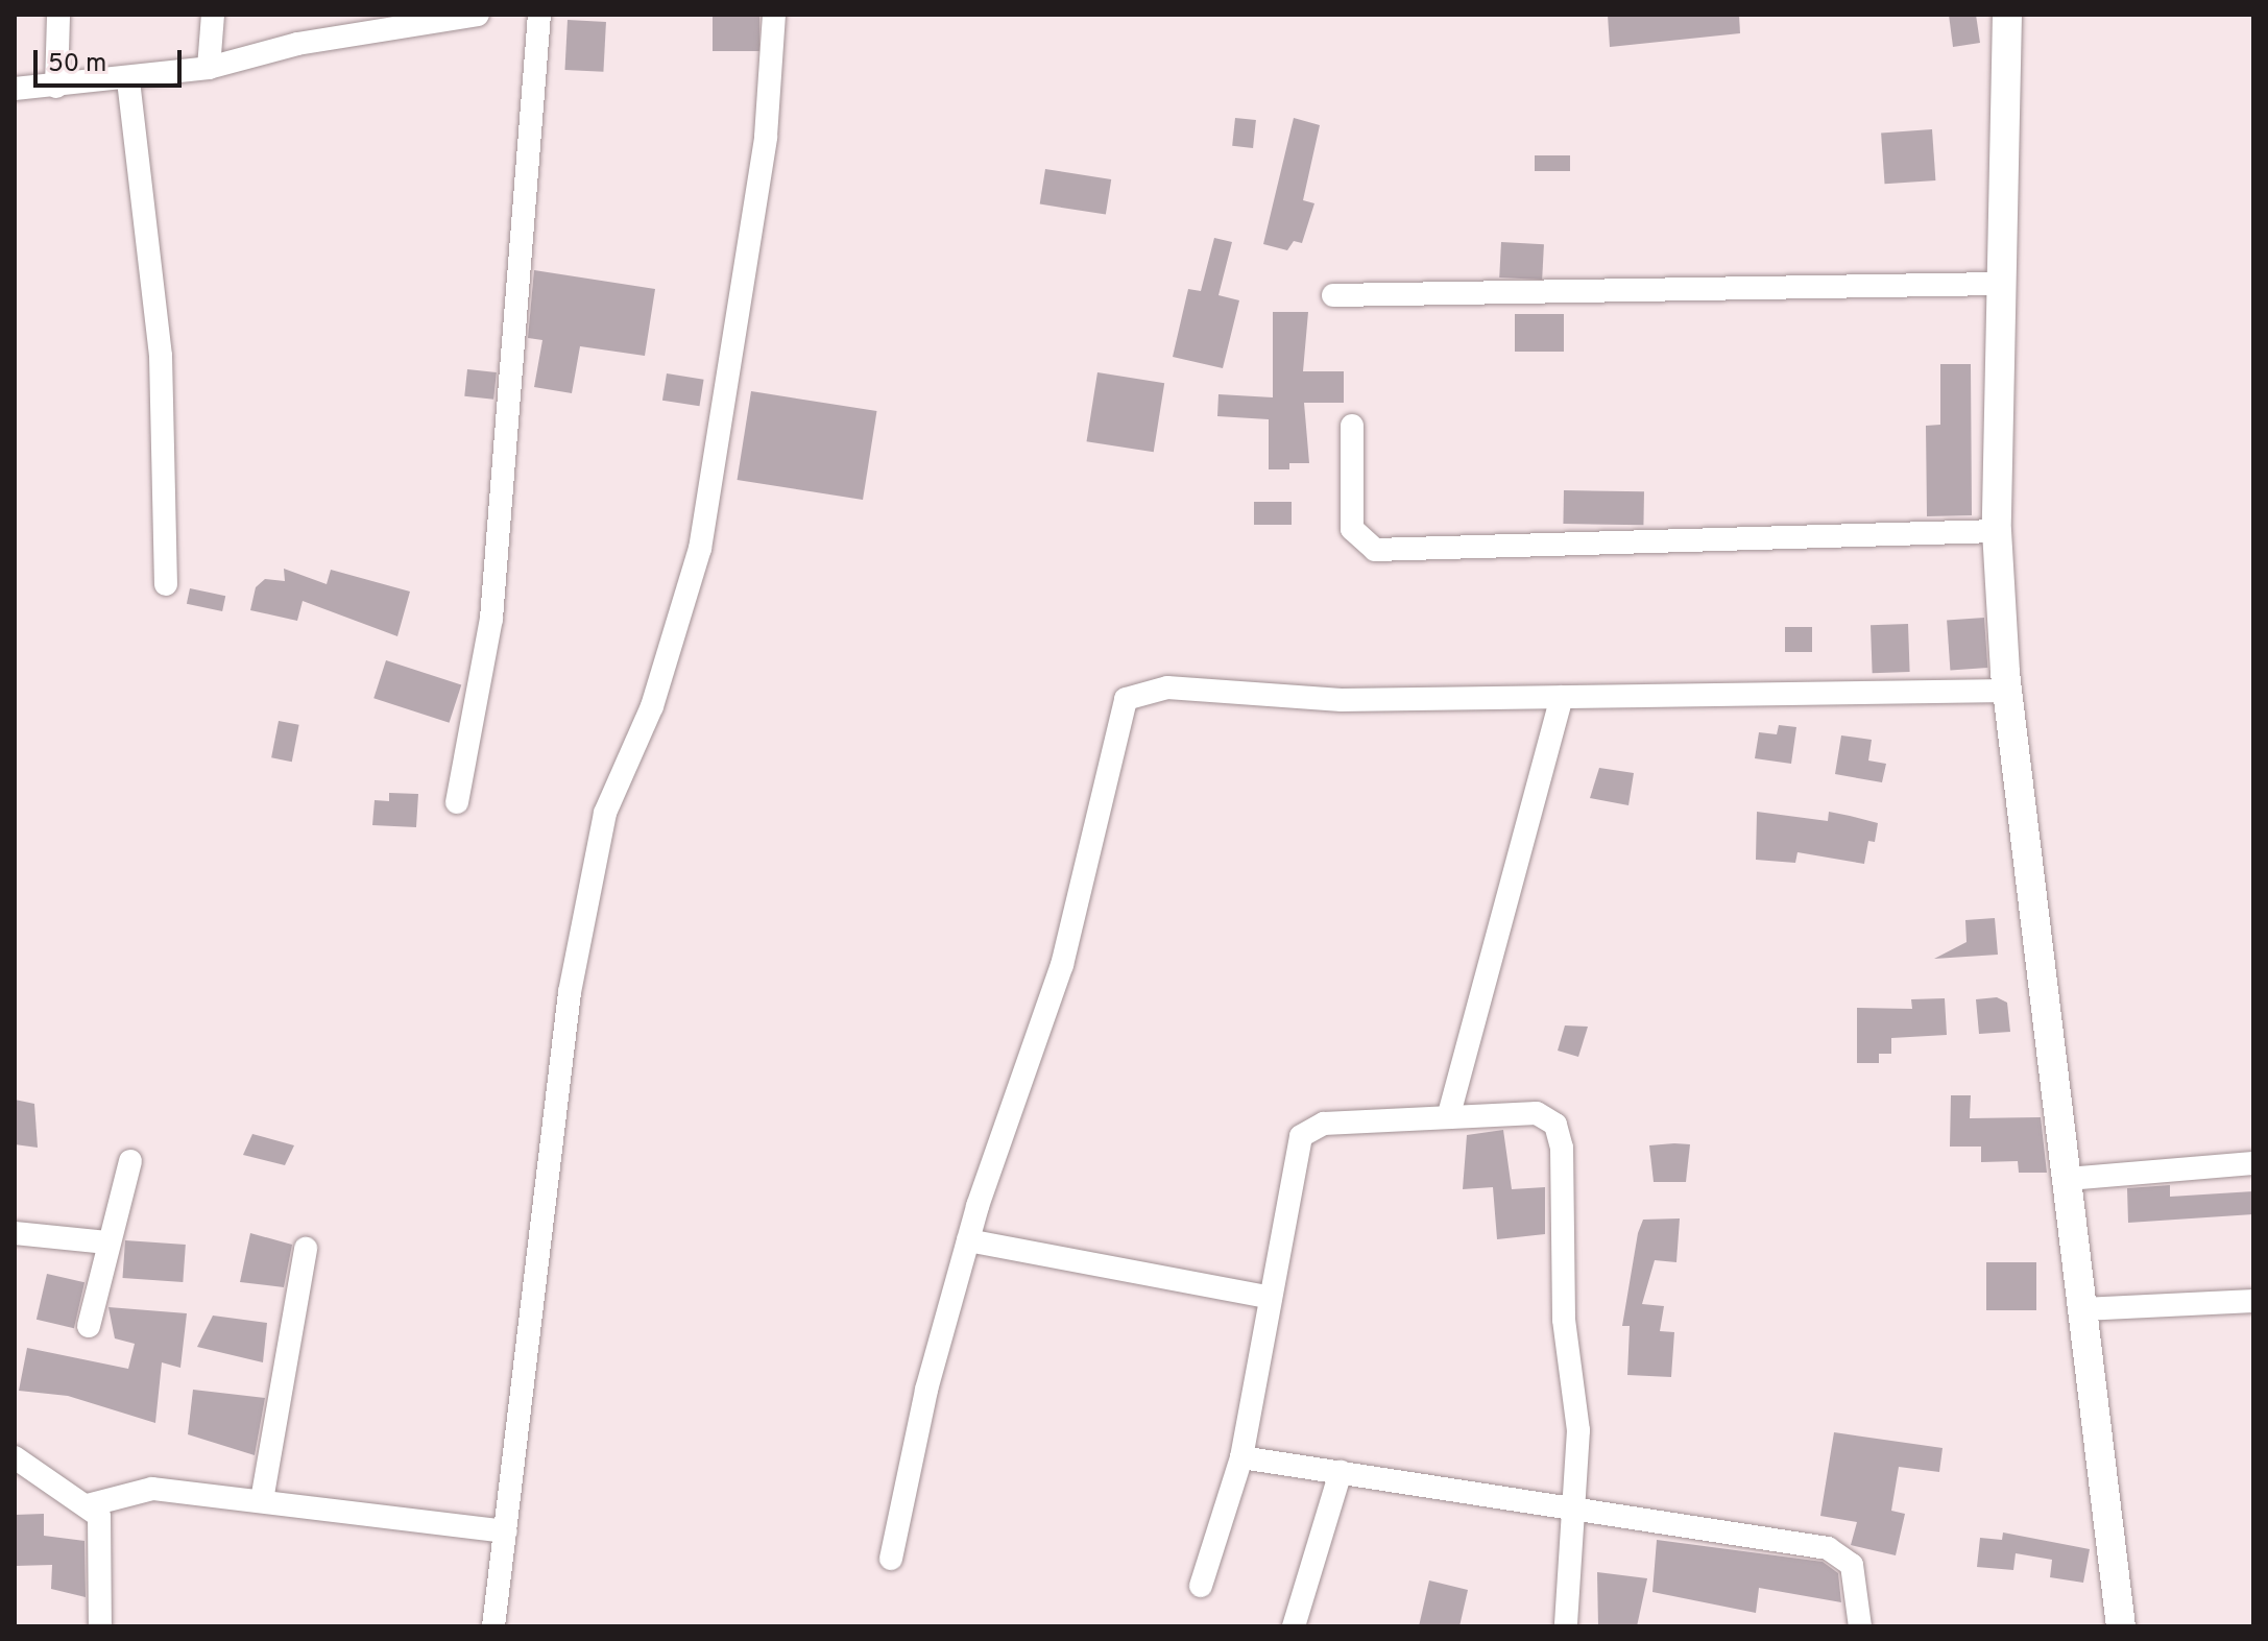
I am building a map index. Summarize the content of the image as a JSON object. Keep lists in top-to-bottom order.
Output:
{
  "scale_bar": "50 m"
}
